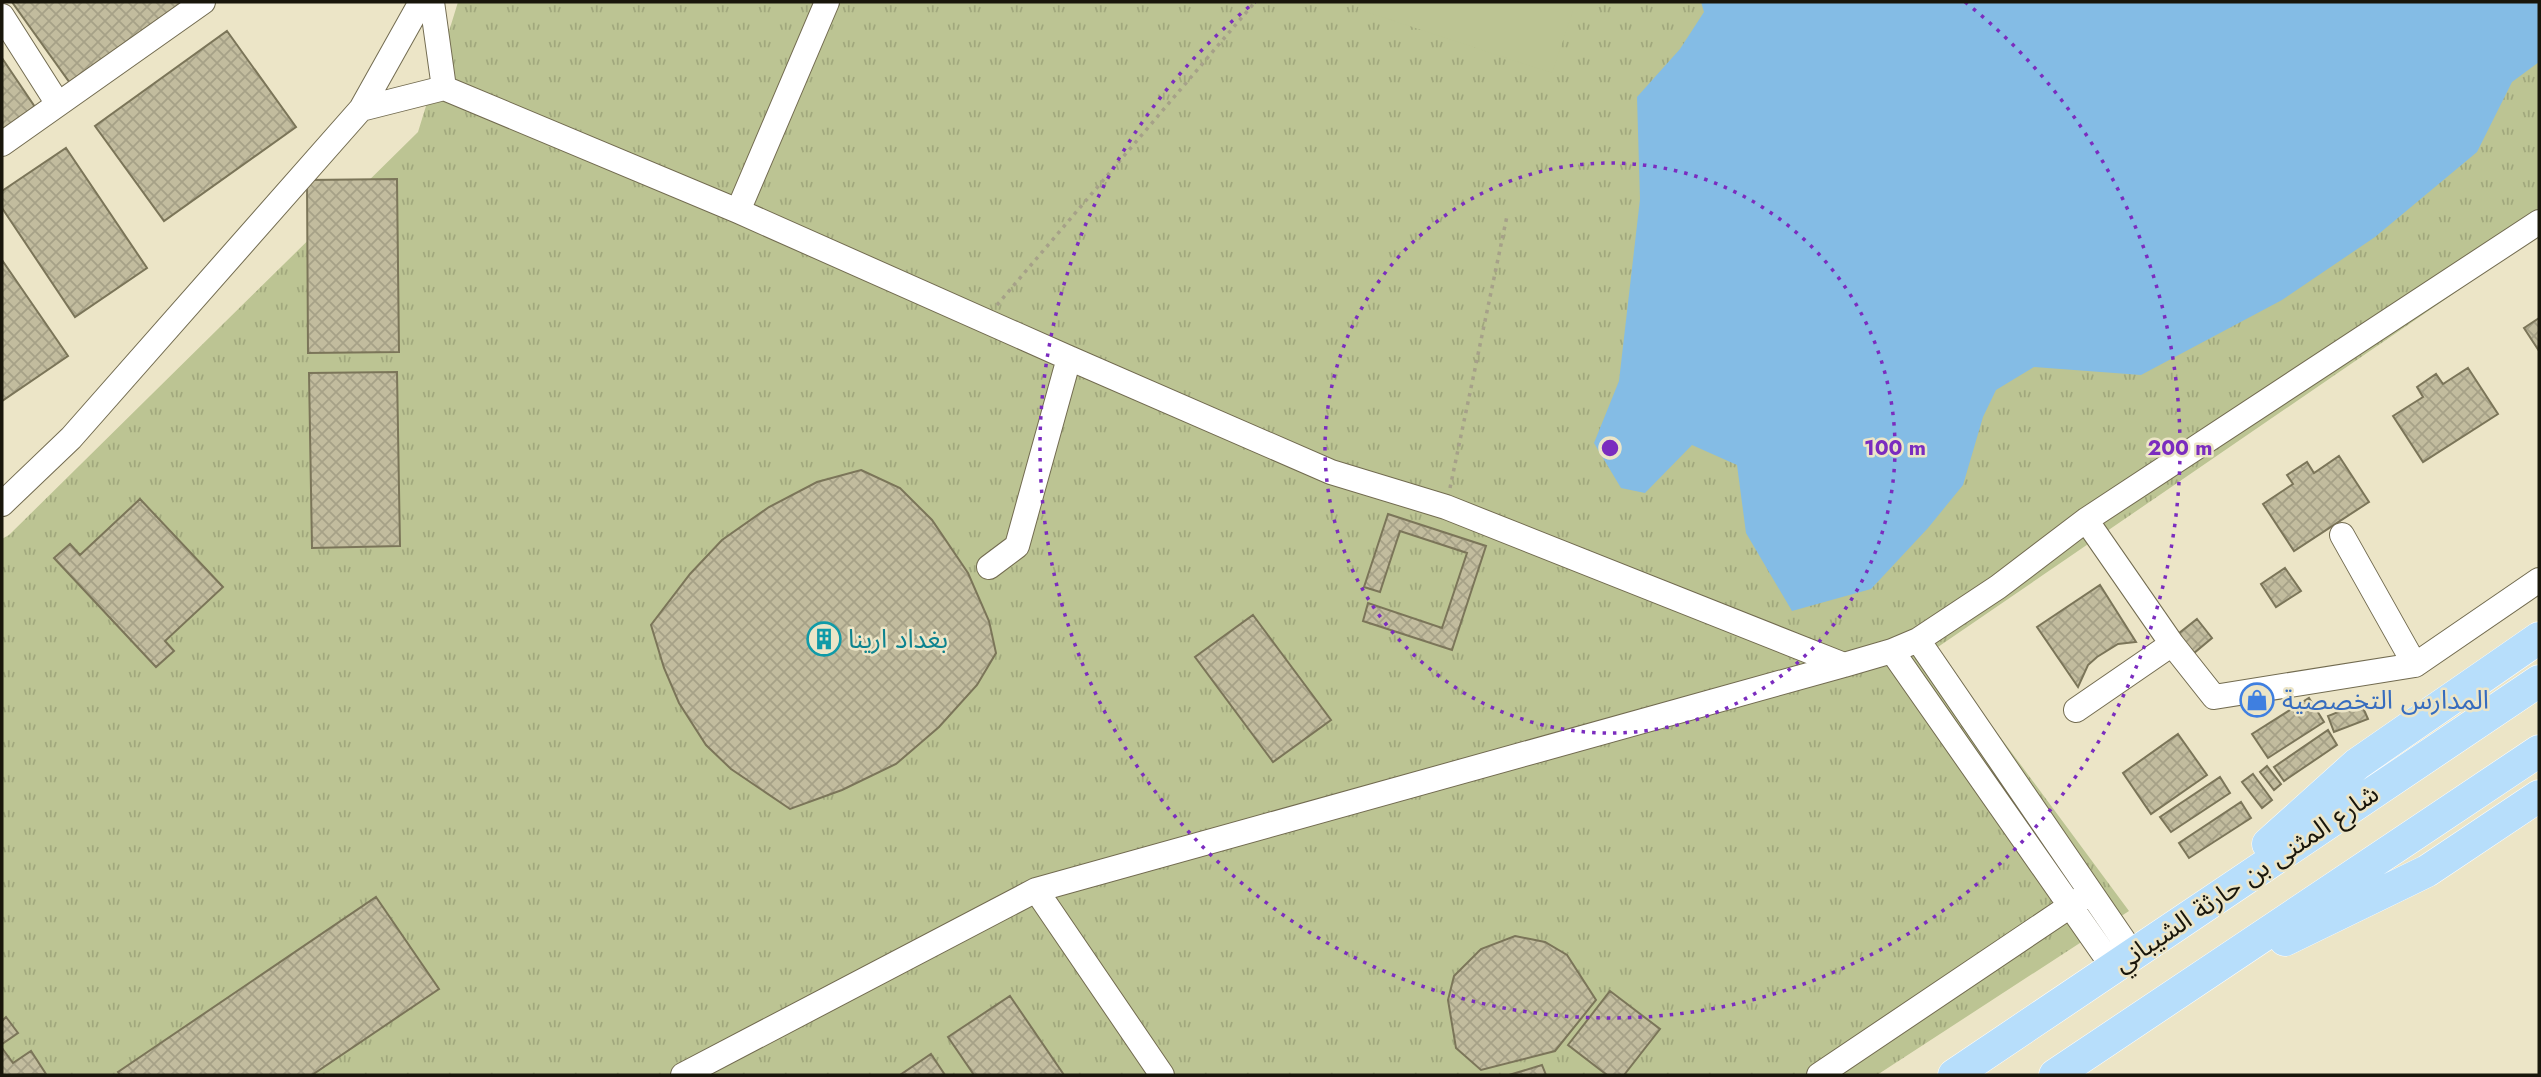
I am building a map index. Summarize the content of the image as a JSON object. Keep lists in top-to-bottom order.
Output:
{
  "streets": {
    "main road": ["شارع المثنى بن حارثة الشيباني"]
  },
  "places": {
    "building": ["بغداد ارينا"],
    "shop": ["المدارس التخصصية"]
  },
  "rings": ["100 m", "200 m"]
}
